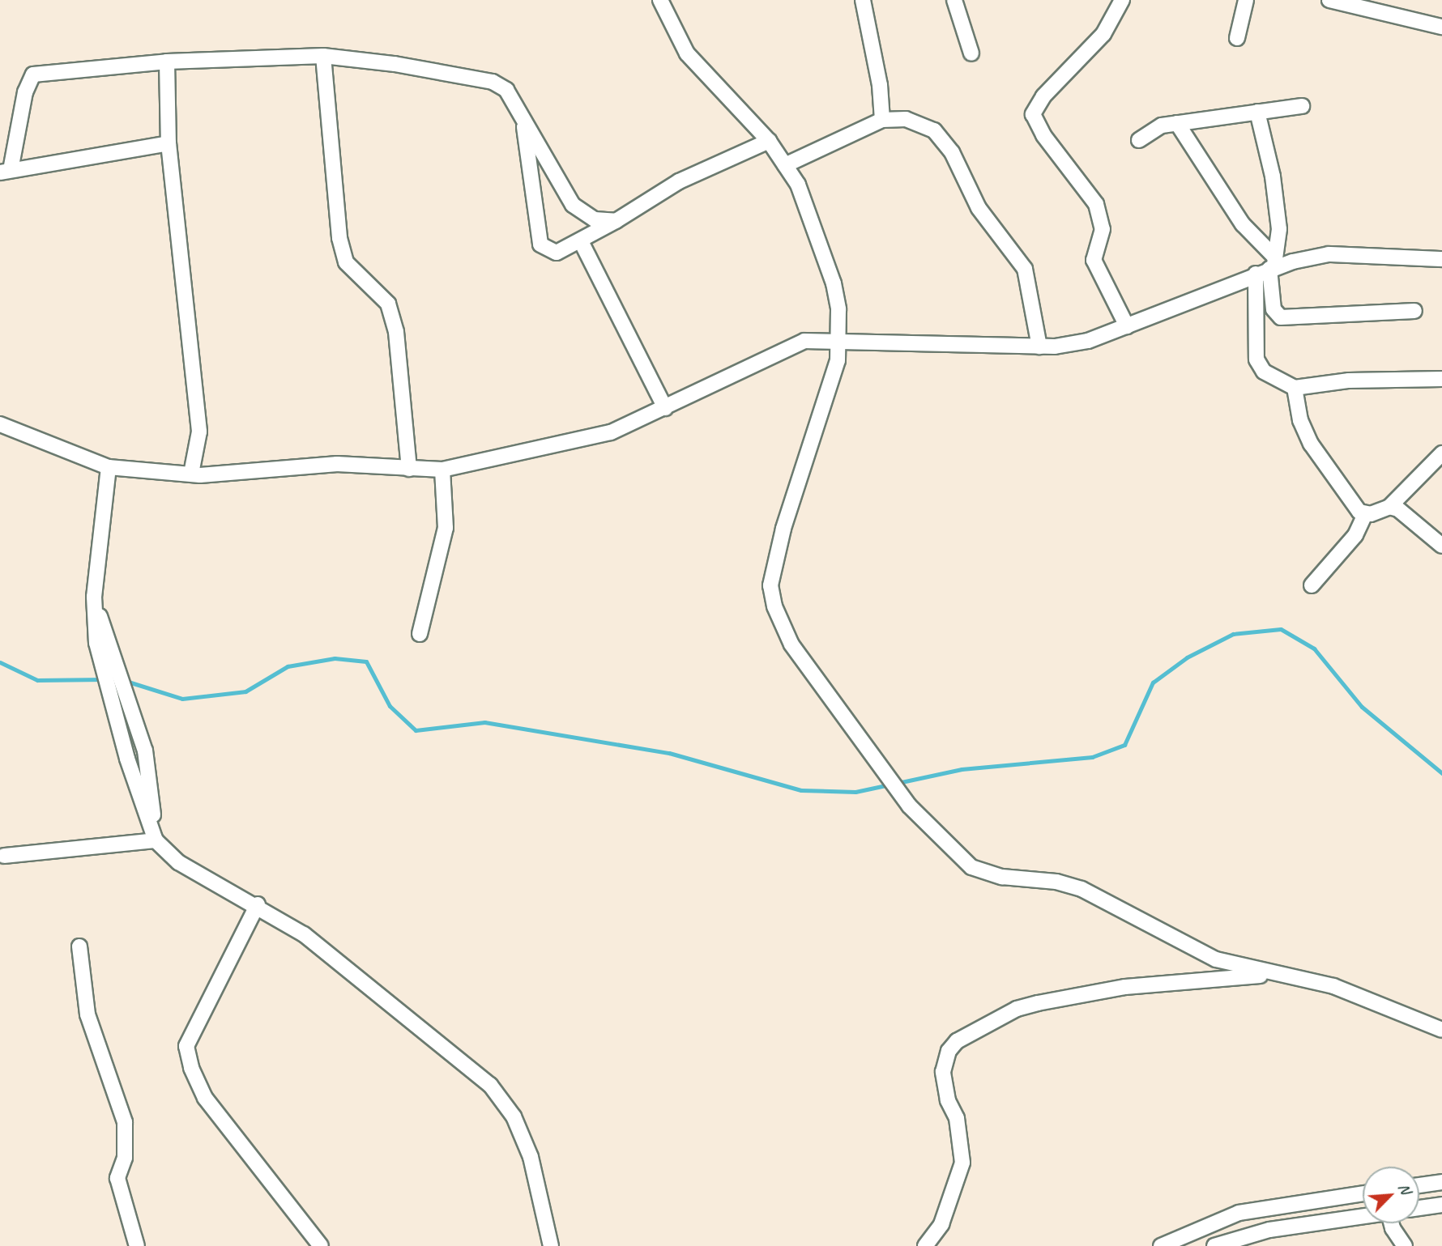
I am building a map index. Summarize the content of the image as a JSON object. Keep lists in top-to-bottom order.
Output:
{
  "north": "top right"
}
